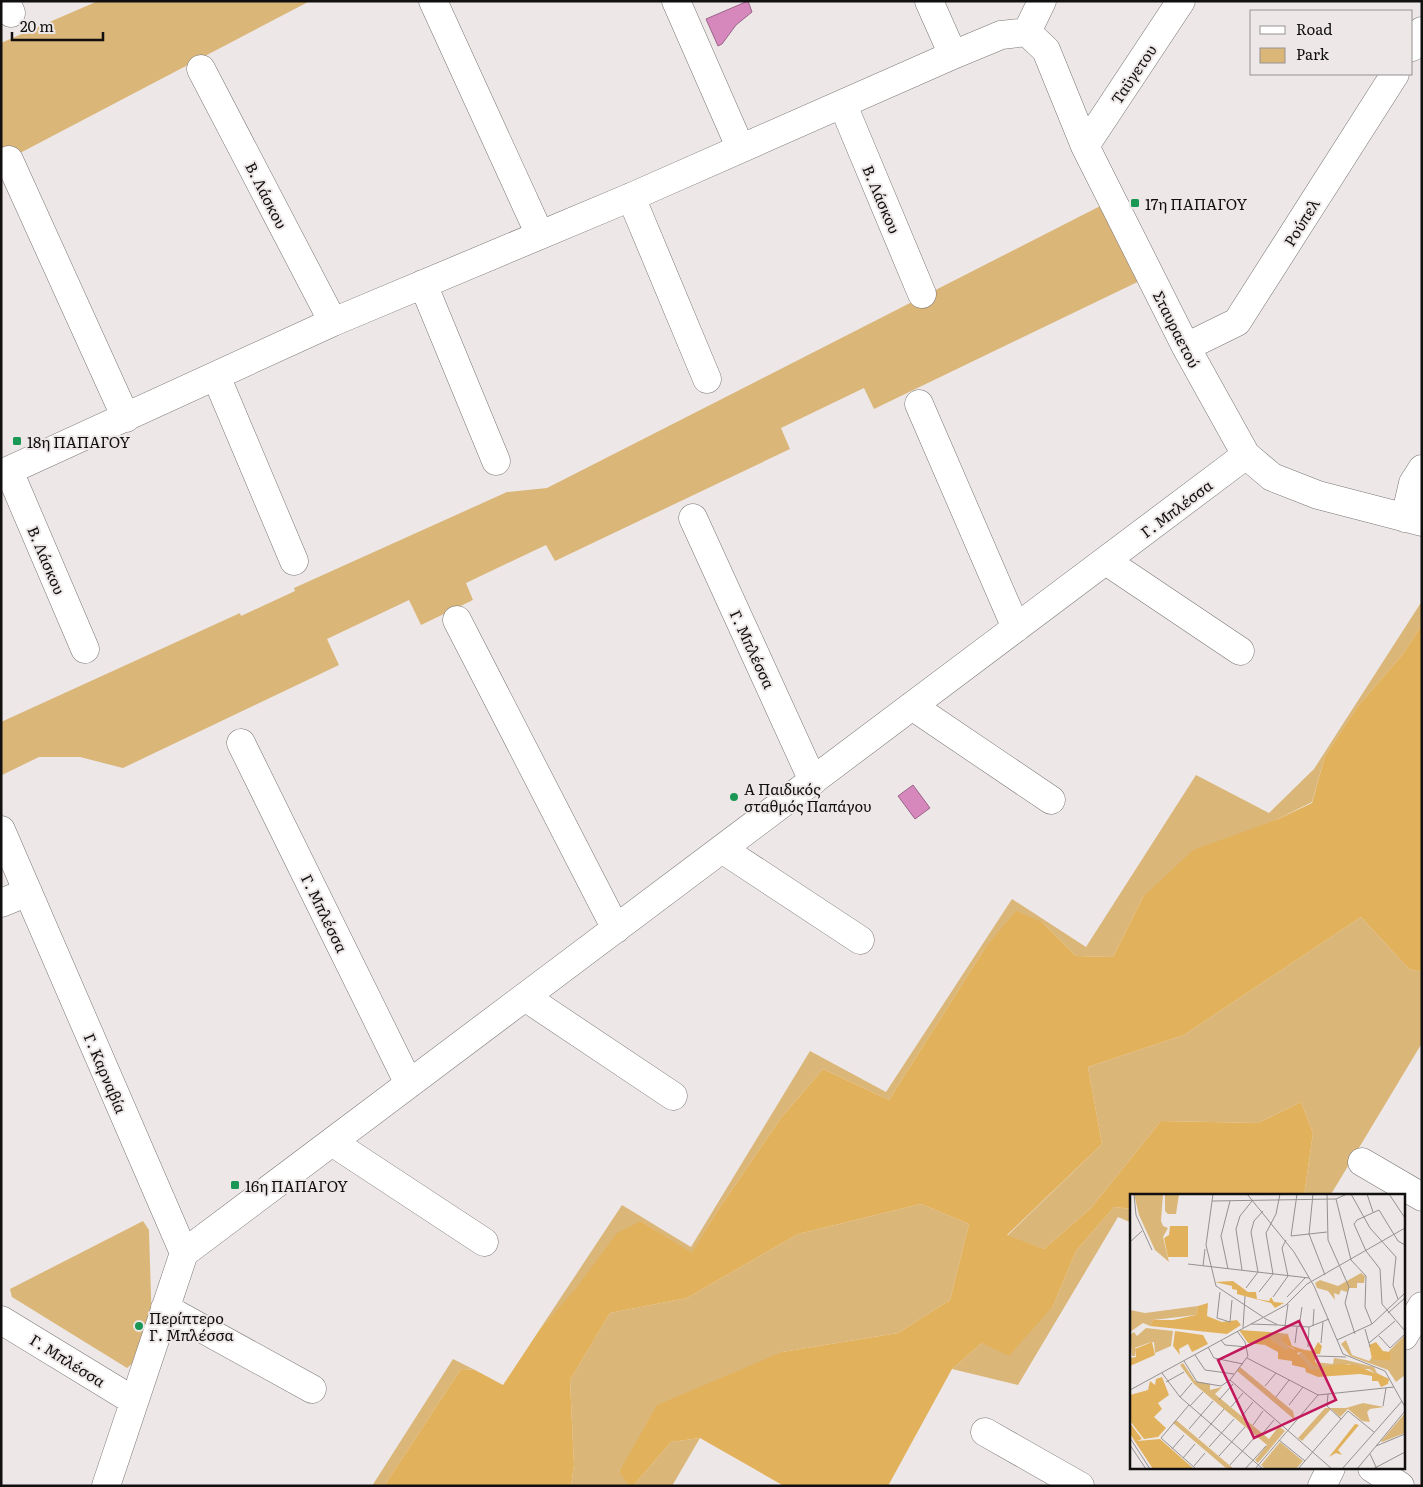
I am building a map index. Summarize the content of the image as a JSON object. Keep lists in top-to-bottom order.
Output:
{
  "streets": {
    "street": [
      "Ταϋγετου",
      "Β. Λάσκου",
      "Ρούπελ",
      "Σταυραετού",
      "Γ. Μπλέσσα",
      "Γ. Καρναβία"
    ]
  },
  "crossings": [
    ["Ταϋγετου", "Σταυραετού"],
    ["Β. Λάσκου", "Σταυραετού"],
    ["Ρούπελ", "Σταυραετού"],
    ["Σταυραετού", "Γ. Μπλέσσα"],
    ["Γ. Μπλέσσα", "Γ. Καρναβία"]
  ],
  "places": {
    "transit": ["17η ΠΑΠΑΓΟΥ", "18η ΠΑΠΑΓΟΥ", "16η ΠΑΠΑΓΟΥ"],
    "other": ["Α Παιδικός σταθμός Παπάγου", "Περίπτερο Γ. Μπλέσσα"]
  },
  "legend": ["Road", "Park"],
  "scale_bar": "20 m"
}
